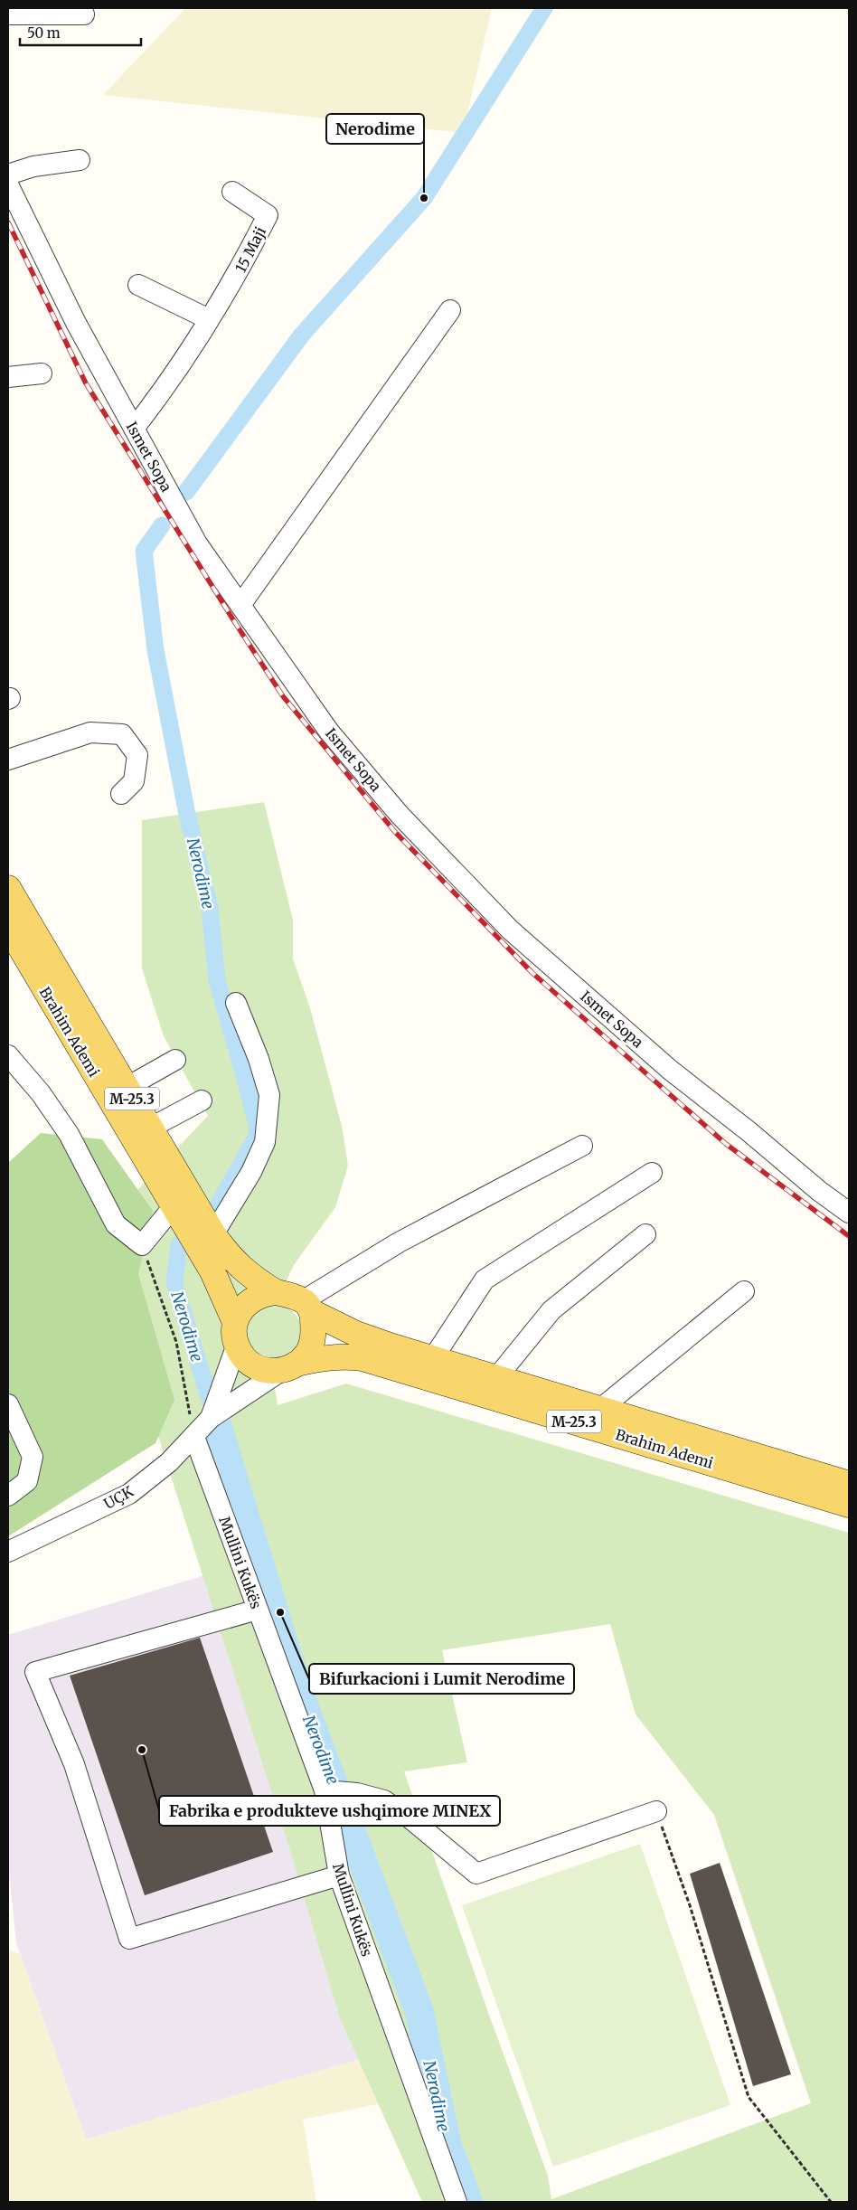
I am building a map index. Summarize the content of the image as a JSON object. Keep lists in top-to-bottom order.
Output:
{
  "streets": {
    "main road": ["Brahim Ademi", "M-25.3"],
    "street": [
      "15 Maji",
      "Ismet Sopa",
      "UÇK",
      "Mullini Kukës"
    ]
  },
  "crossings": [
    ["15 Maji", "Ismet Sopa"],
    ["Brahim Ademi", "UÇK"],
    ["UÇK", "Mullini Kukës"]
  ],
  "water": ["Nerodime"],
  "places": ["Nerodime", "Bifurkacioni i Lumit Nerodime", "Fabrika e produkteve ushqimore MINEX"],
  "scale_bar": "50 m"
}
